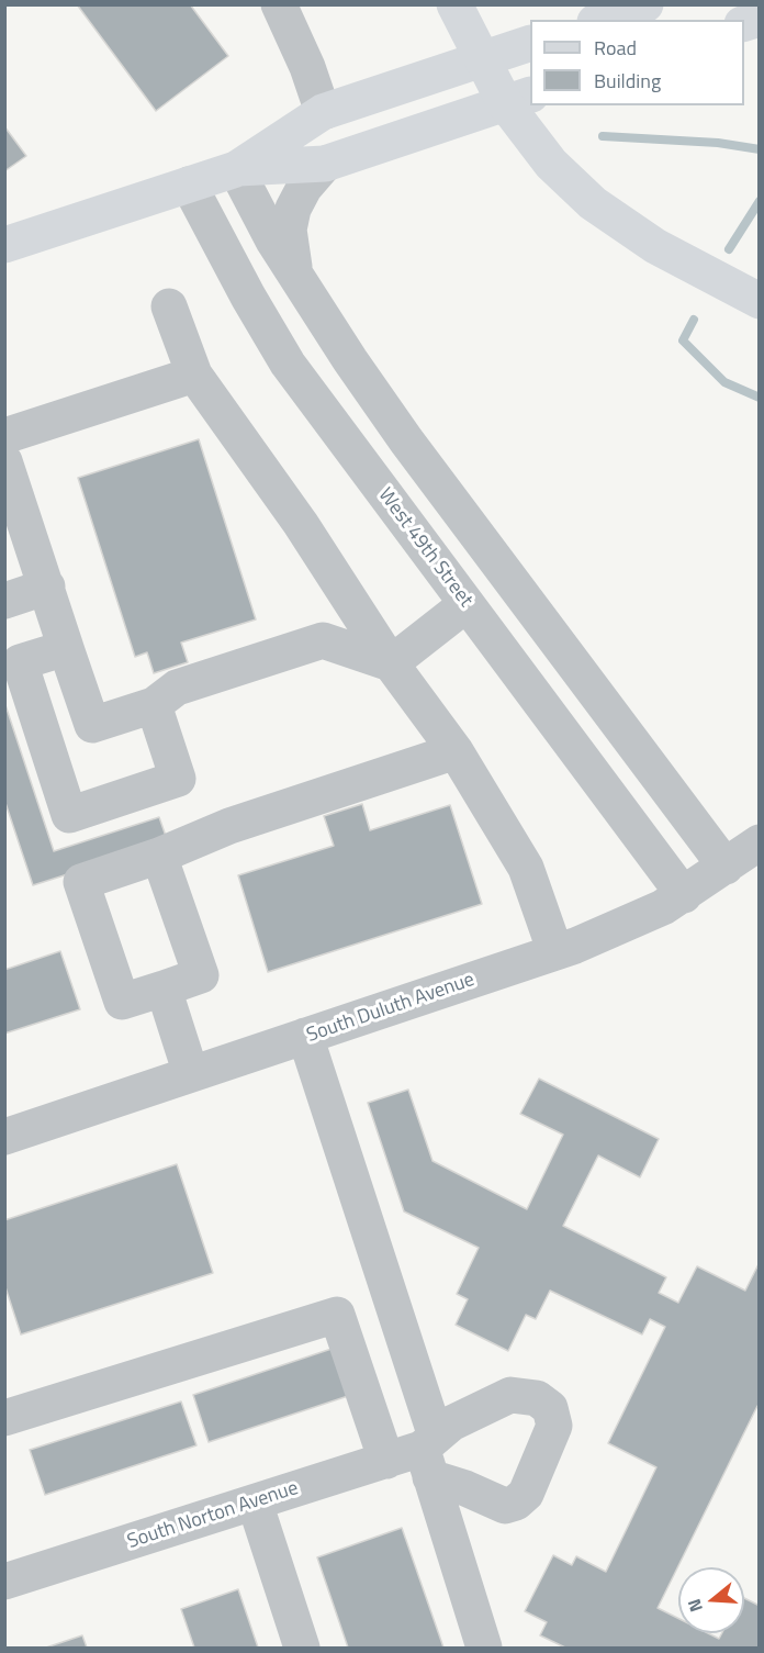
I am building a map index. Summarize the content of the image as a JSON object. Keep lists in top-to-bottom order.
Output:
{
  "streets": {
    "street": ["West 49th Street", "South Duluth Avenue", "South Norton Avenue"]
  },
  "crossings": [
    ["West 49th Street", "South Duluth Avenue"]
  ],
  "legend": ["Road", "Building"],
  "north": "left"
}
